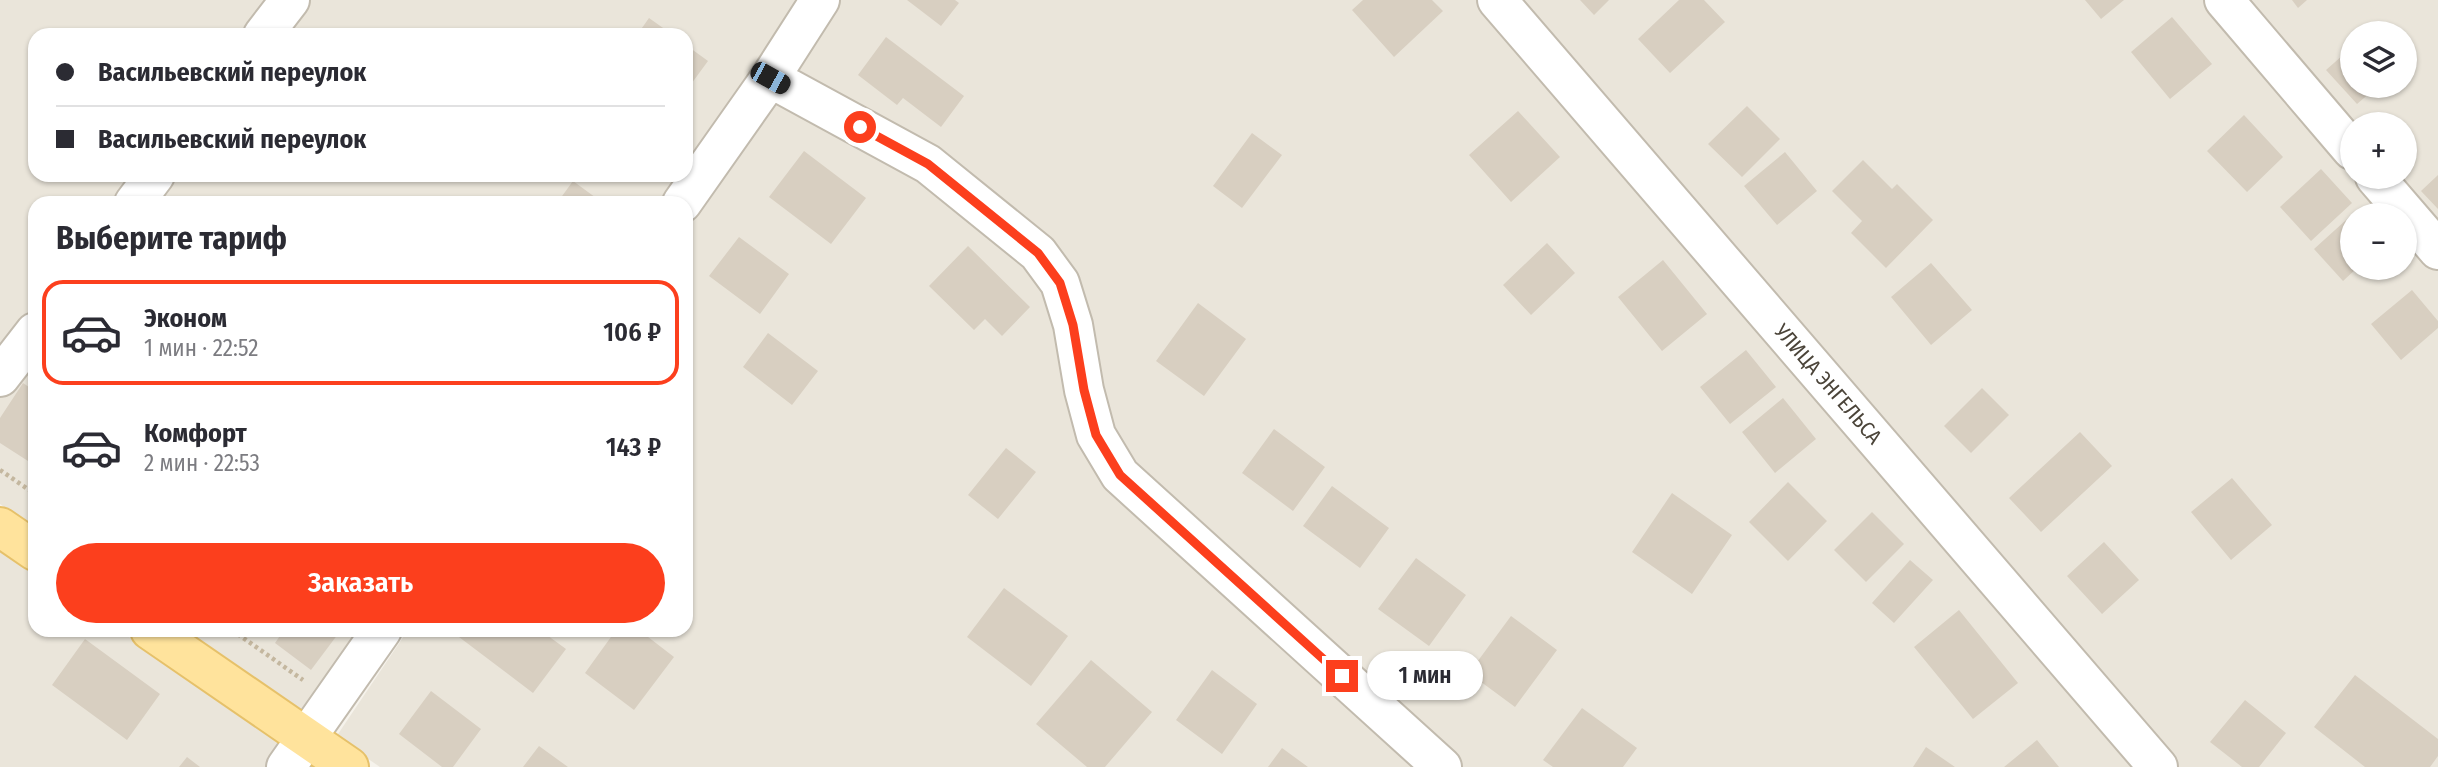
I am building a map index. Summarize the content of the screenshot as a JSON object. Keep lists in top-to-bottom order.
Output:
{
  "streets": {
    "street": ["УЛИЦА ЭНГЕЛЬСА"]
  },
  "page": {
    "map_buttons": ["+", "−"],
    "banner": ["Васильевский переулок", "Васильевский переулок"],
    "heading": "Выберите тариф",
    "list": [
      {
        "name": "Эконом",
        "note": "1 мин · 22:52",
        "value": "106 ₽"
      },
      {
        "name": "Комфорт",
        "note": "2 мин · 22:53",
        "value": "143 ₽"
      }
    ],
    "buttons": "Заказать",
    "bubble": "1 мин"
  }
}
